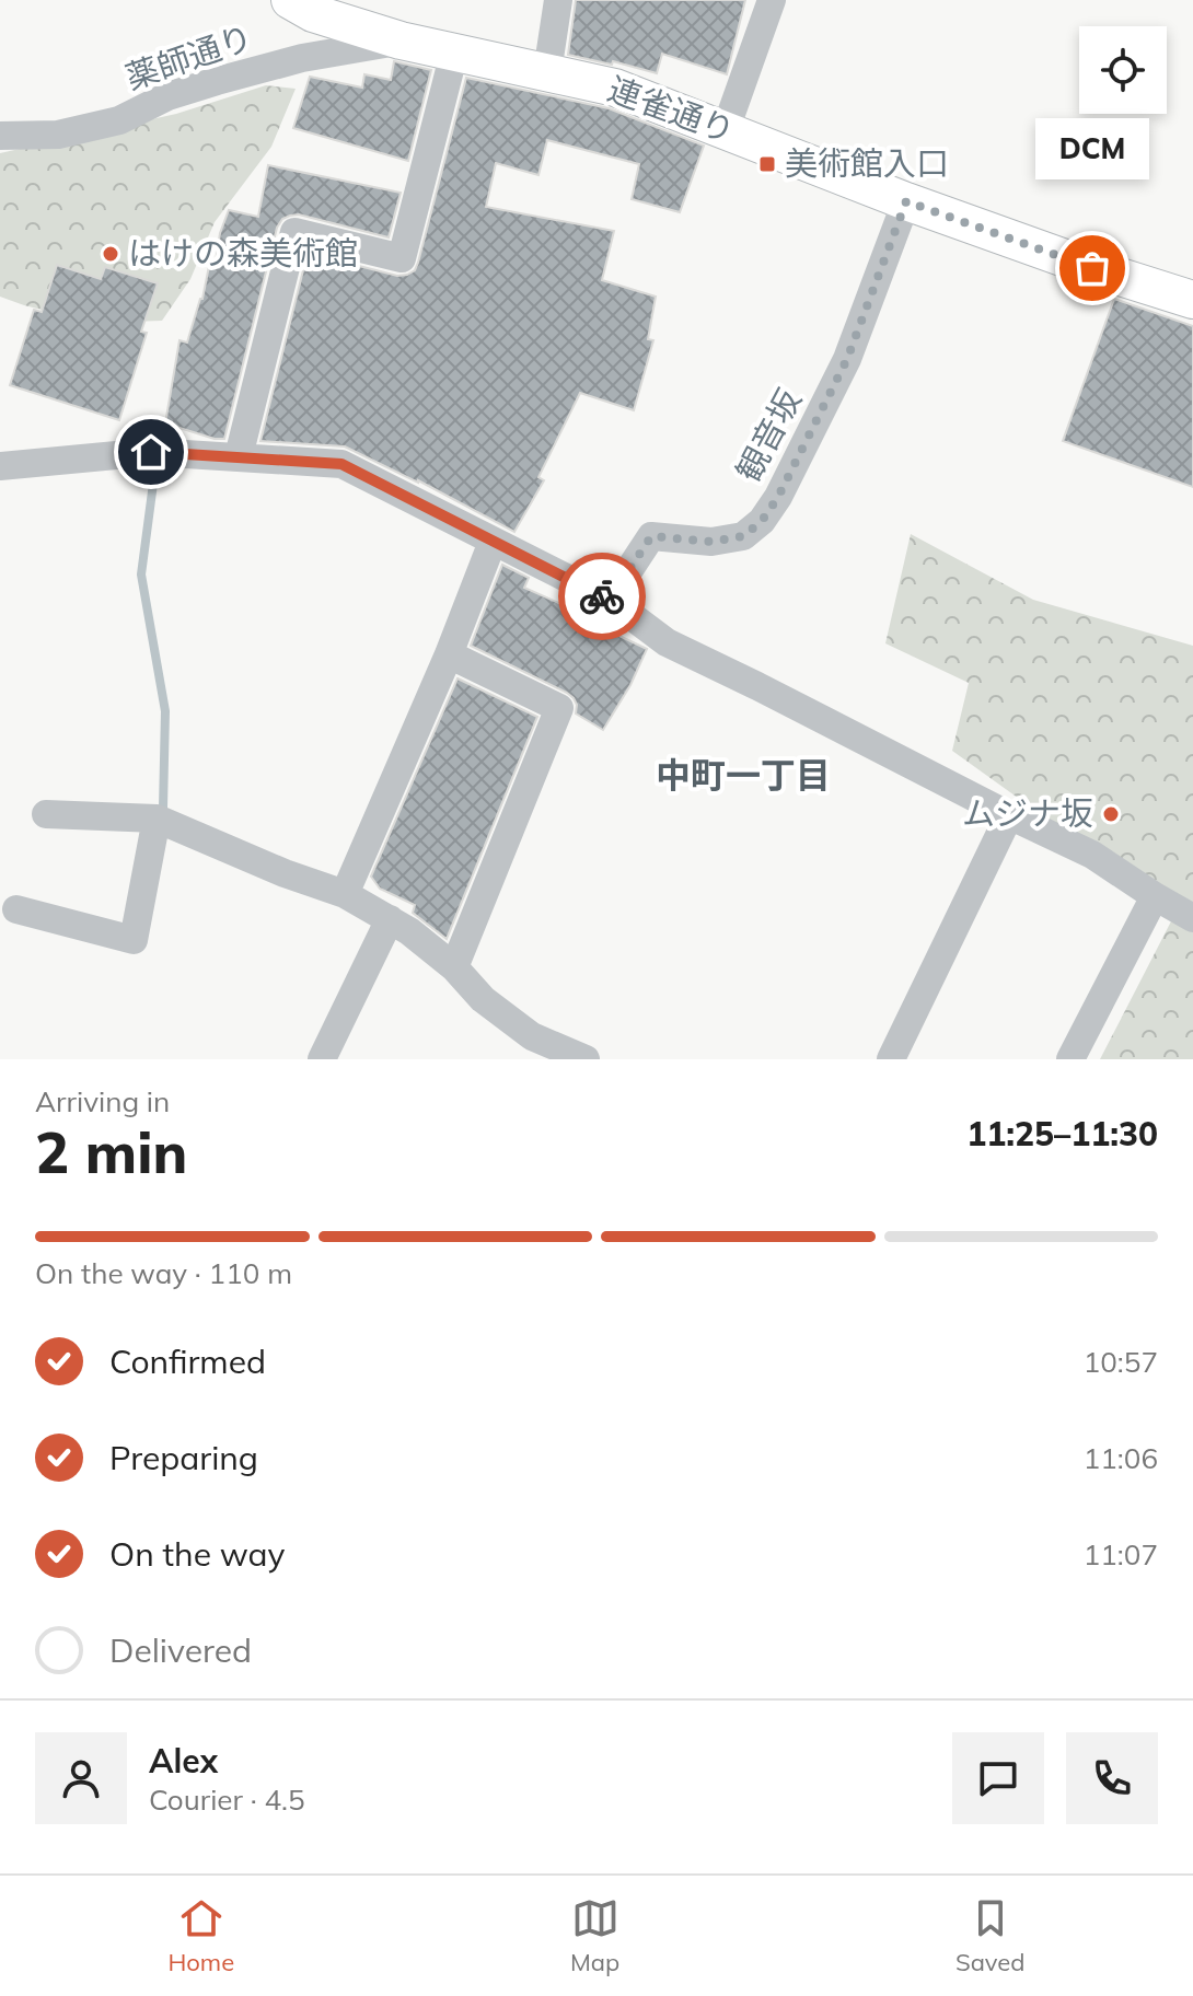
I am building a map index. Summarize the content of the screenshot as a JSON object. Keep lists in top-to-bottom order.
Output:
{
  "streets": {
    "main road": ["連雀通り"],
    "street": ["薬師通り", "観音坂"]
  },
  "crossings": [
    ["薬師通り", "連雀通り"],
    ["連雀通り", "観音坂"]
  ],
  "districts": ["中町一丁目"],
  "places": {
    "transit": ["美術館入口"],
    "other": ["はけの森美術館", "DCM", "ムジナ坂"]
  },
  "page": {
    "bubble": "DCM",
    "heading": ["2 min", "Arriving in", "11:25–11:30"],
    "panel": ["Alex", "Courier · 4.5"],
    "bar": "On the way · 110 m",
    "list": [
      ["Confirmed", "10:57"],
      ["Preparing", "11:06"],
      ["On the way", "11:07"],
      "Delivered"
    ],
    "tabs": ["Home", "Map", "Saved"]
  }
}
